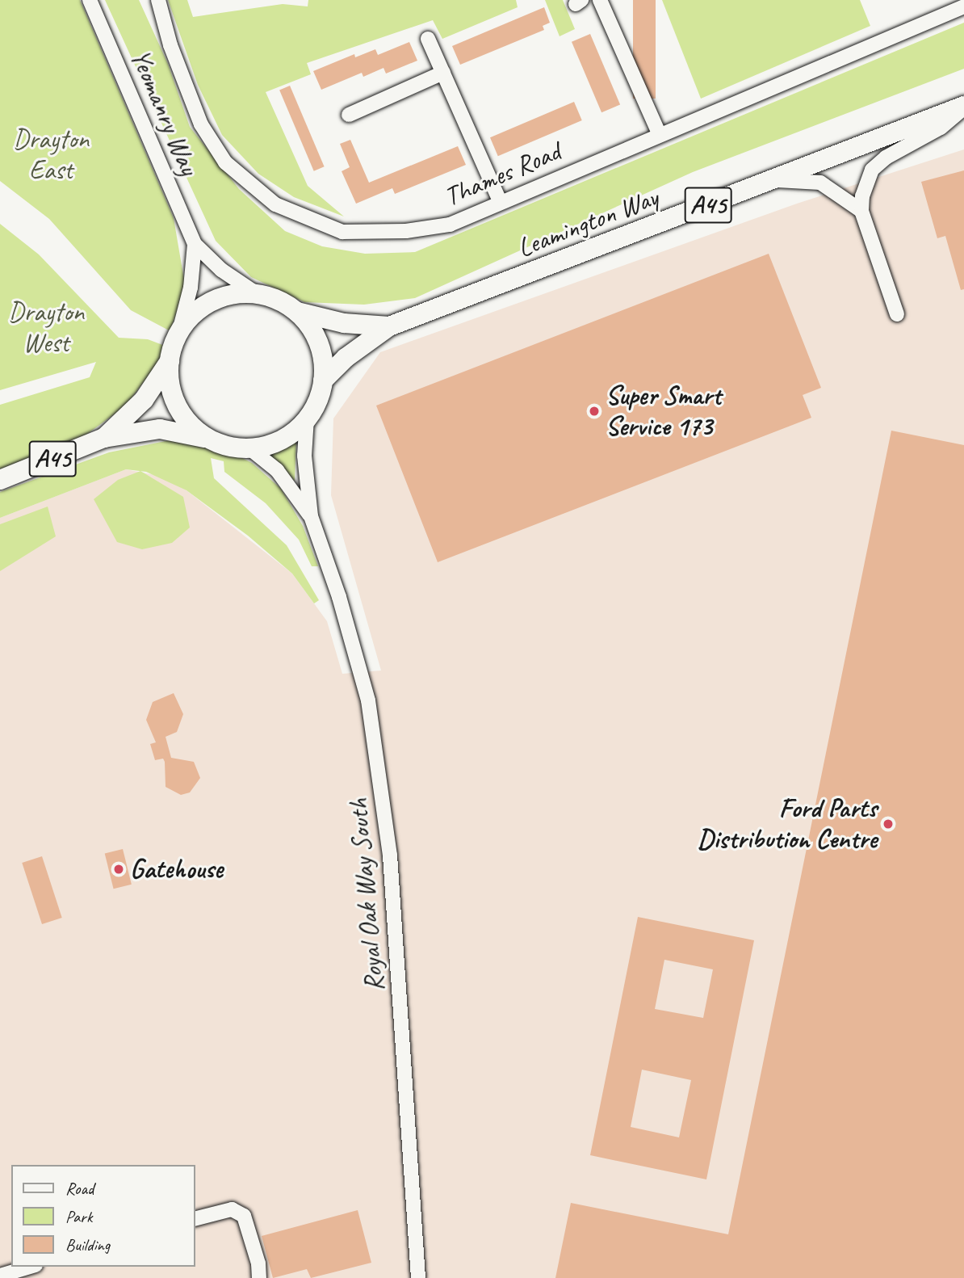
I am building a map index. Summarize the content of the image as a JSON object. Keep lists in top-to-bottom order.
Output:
{
  "streets": {
    "highway": ["A45", "Leamington Way"],
    "street": ["Yeomanry Way", "Thames Road", "Royal Oak Way South"]
  },
  "crossings": [
    ["Yeomanry Way", "A45"],
    ["Yeomanry Way", "Leamington Way"],
    ["Yeomanry Way", "Royal Oak Way South"],
    ["A45", "Leamington Way"],
    ["A45", "Royal Oak Way South"],
    ["Leamington Way", "Royal Oak Way South"]
  ],
  "parks": ["Drayton East", "Drayton West"],
  "places": ["Super Smart Service 173", "Ford Parts Distribution Centre", "Gatehouse"],
  "legend": ["Road", "Park", "Building"]
}
